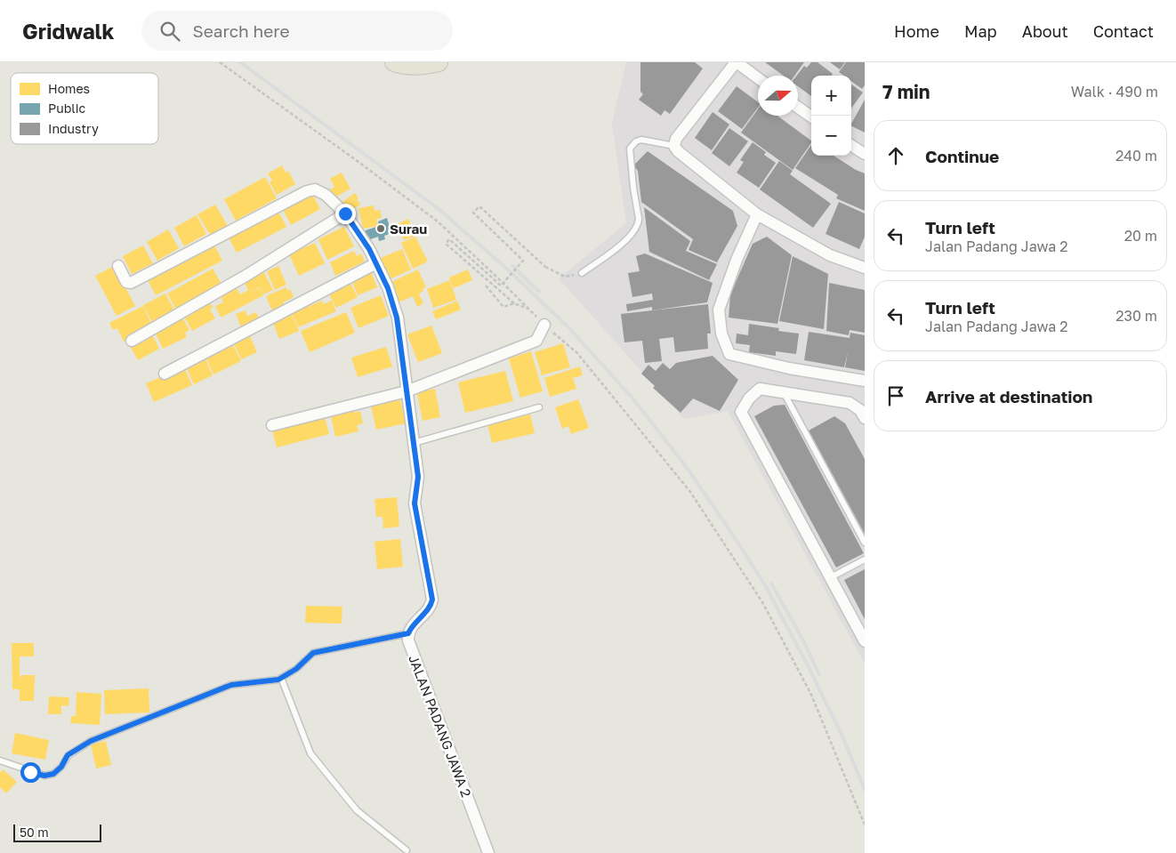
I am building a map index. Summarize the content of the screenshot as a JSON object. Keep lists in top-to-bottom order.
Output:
{
  "streets": {
    "street": ["JALAN PADANG JAWA 2"]
  },
  "places": ["Surau"],
  "legend": ["Homes", "Public", "Industry"],
  "scale_bar": "50 m",
  "north": "right",
  "page": {
    "header": "Gridwalk",
    "search": "Search here",
    "nav": [
      "Home",
      "Map",
      "About",
      "Contact"
    ],
    "heading": ["7 min", "Walk · 490 m"],
    "map_buttons": ["+", "−"],
    "list": [
      ["Continue", "240 m"],
      ["Turn left", "Jalan Padang Jawa 2", "20 m"],
      ["Turn left", "Jalan Padang Jawa 2", "230 m"],
      "Arrive at destination"
    ],
    "scale": "50 m"
  }
}
